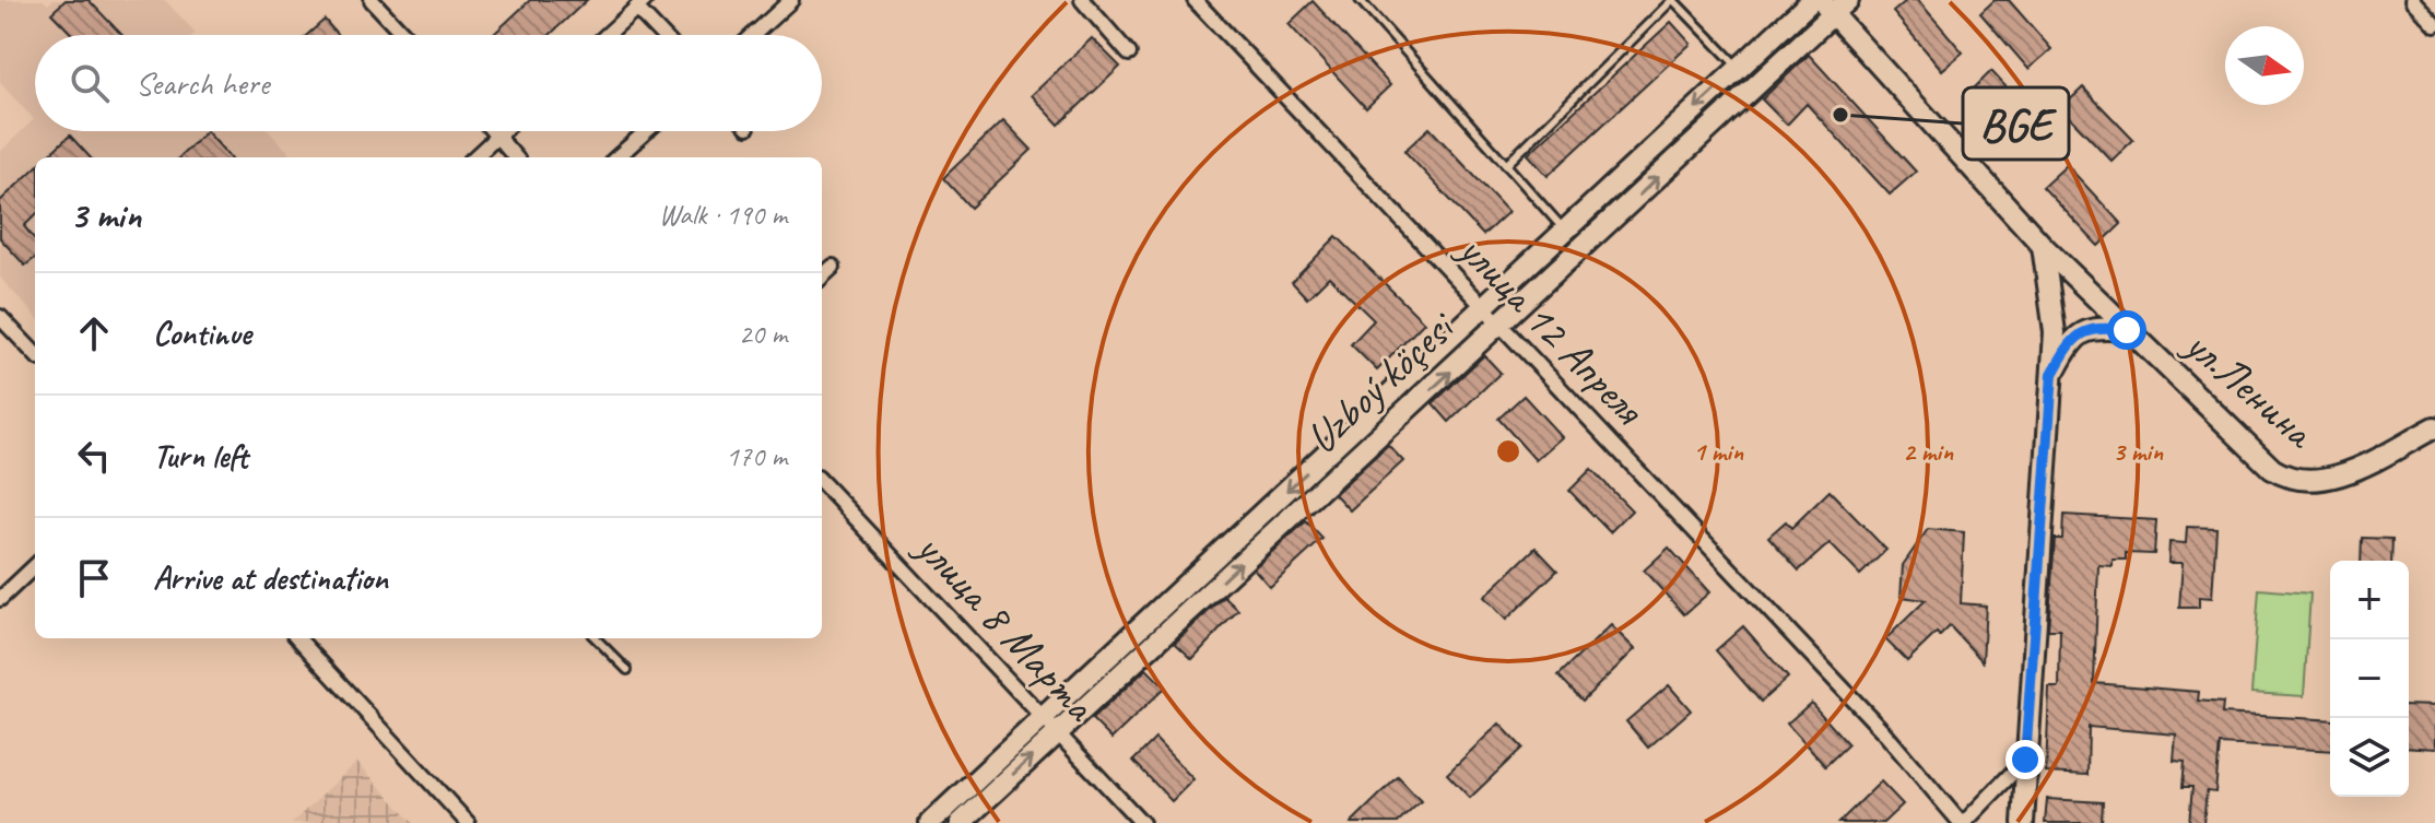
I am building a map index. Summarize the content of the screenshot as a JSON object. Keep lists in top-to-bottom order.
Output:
{
  "streets": {
    "street": [
      "улица 12 Апреля",
      "Uzboý köçesi",
      "ул.Ленина",
      "улица 8 Марта"
    ]
  },
  "crossings": [
    ["улица 12 Апреля", "Uzboý köçesi"],
    ["Uzboý köçesi", "ул.Ленина"],
    ["Uzboý köçesi", "улица 8 Марта"]
  ],
  "places": ["BGE"],
  "north": "right",
  "page": {
    "search": "Search here",
    "heading": ["3 min", "Walk · 190 m"],
    "list": [
      ["Continue", "20 m"],
      ["Turn left", "170 m"],
      "Arrive at destination"
    ],
    "map_buttons": ["+", "−"]
  },
  "rings": ["1 min", "2 min", "3 min"]
}
